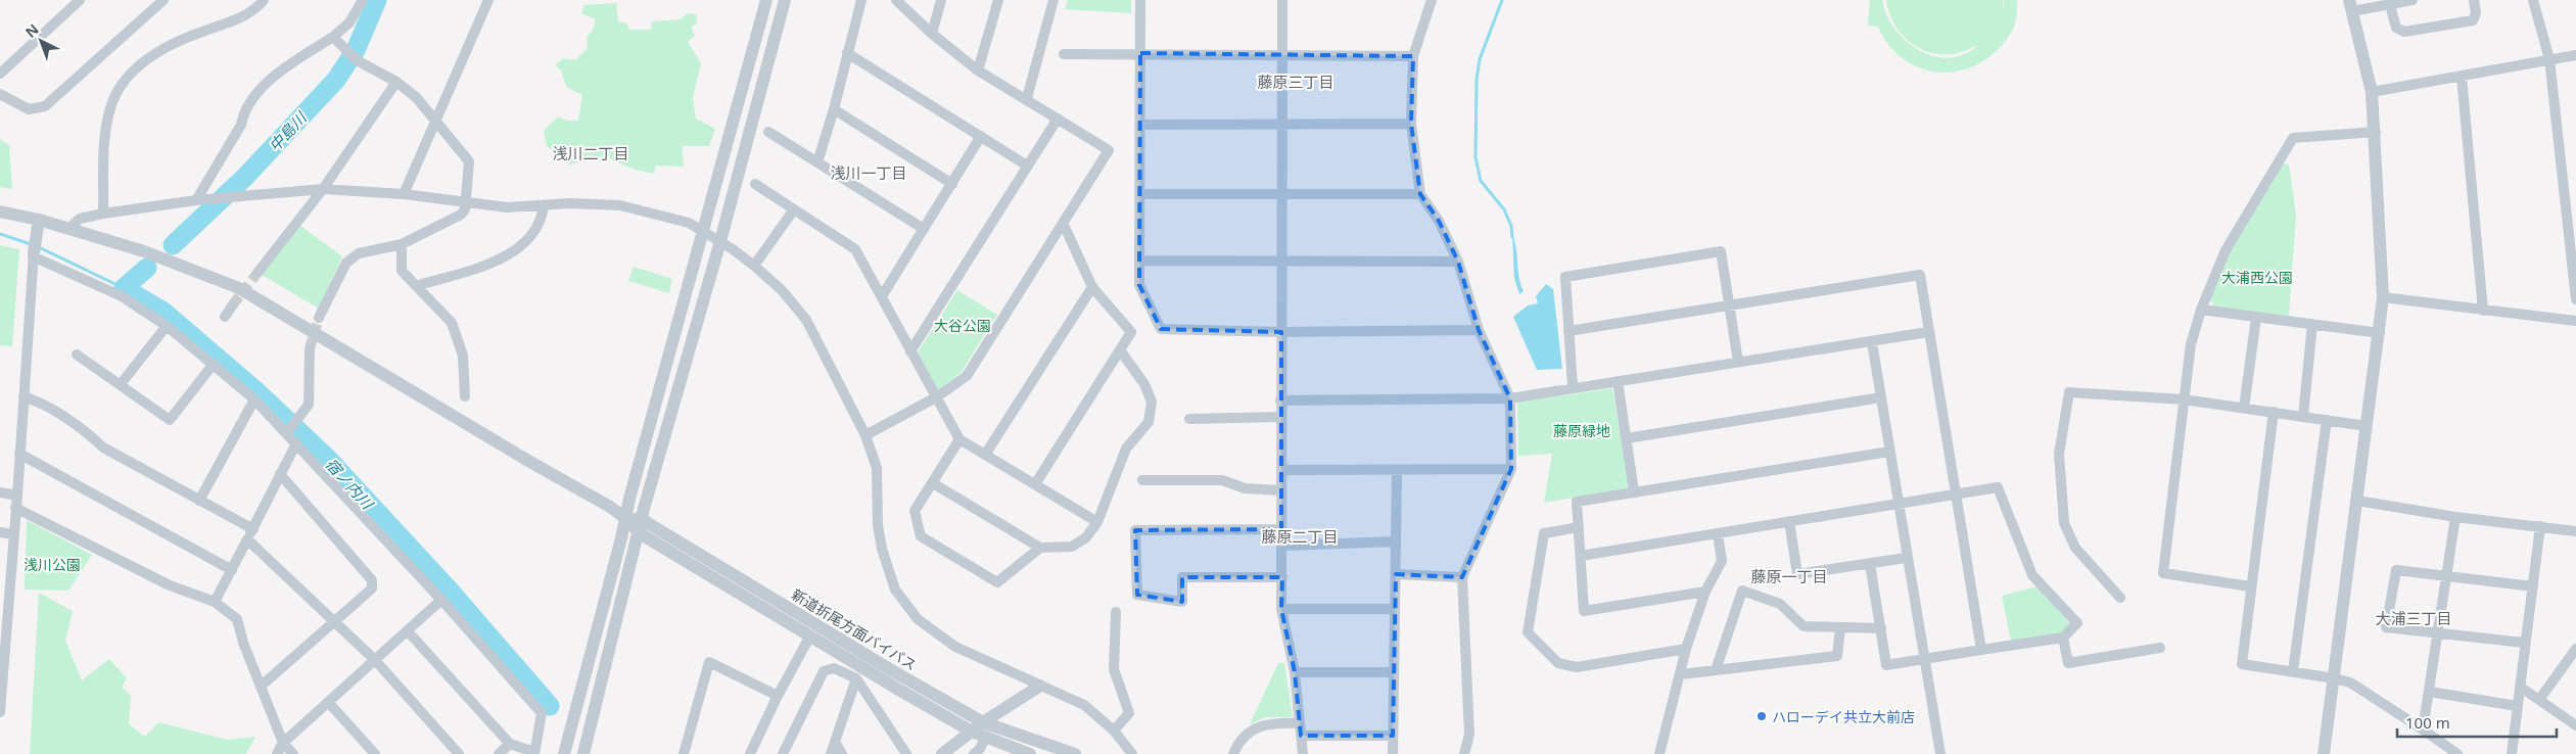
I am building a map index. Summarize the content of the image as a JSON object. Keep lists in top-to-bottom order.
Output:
{
  "streets": {
    "street": ["新道折尾方面バイパス"]
  },
  "districts": [
    "藤原三丁目",
    "浅川二丁目",
    "浅川一丁目",
    "藤原二丁目",
    "藤原一丁目",
    "大浦三丁目"
  ],
  "water": ["中島川", "宿ノ内川"],
  "parks": [
    "大浦西公園",
    "大谷公園",
    "藤原緑地",
    "浅川公園"
  ],
  "places": ["ハローデイ共立大前店"],
  "scale_bar": "100 m",
  "north": "top left"
}
